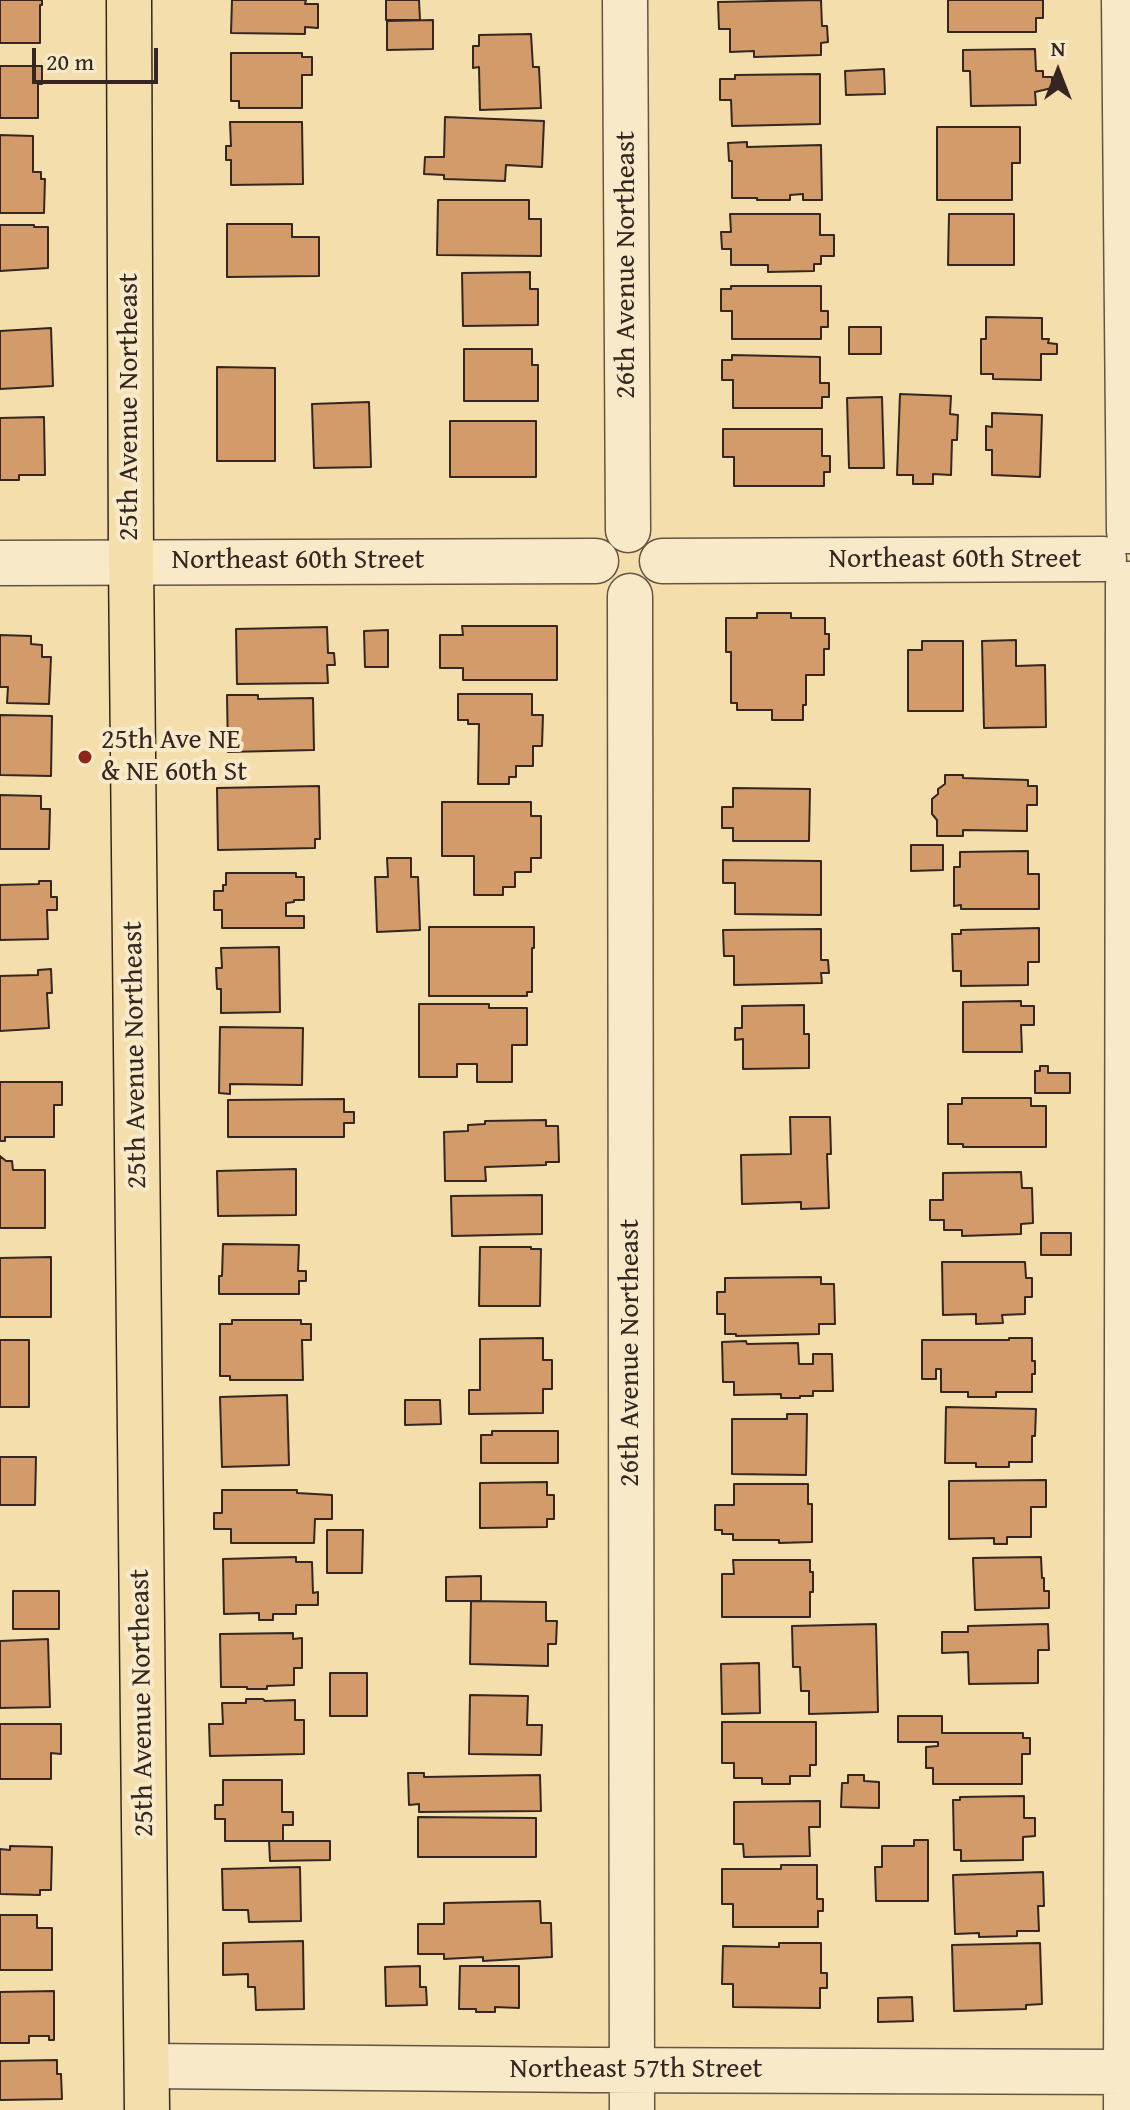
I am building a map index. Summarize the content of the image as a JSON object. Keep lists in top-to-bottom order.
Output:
{
  "streets": {
    "main road": ["25th Avenue Northeast"],
    "street": ["26th Avenue Northeast", "Northeast 60th Street", "Northeast 57th Street"]
  },
  "crossings": [
    ["26th Avenue Northeast", "Northeast 60th Street"],
    ["26th Avenue Northeast", "Northeast 57th Street"],
    ["25th Avenue Northeast", "Northeast 60th Street"],
    ["25th Avenue Northeast", "Northeast 57th Street"]
  ],
  "places": ["25th Ave NE & NE 60th St"],
  "scale_bar": "20 m",
  "north": "top"
}
